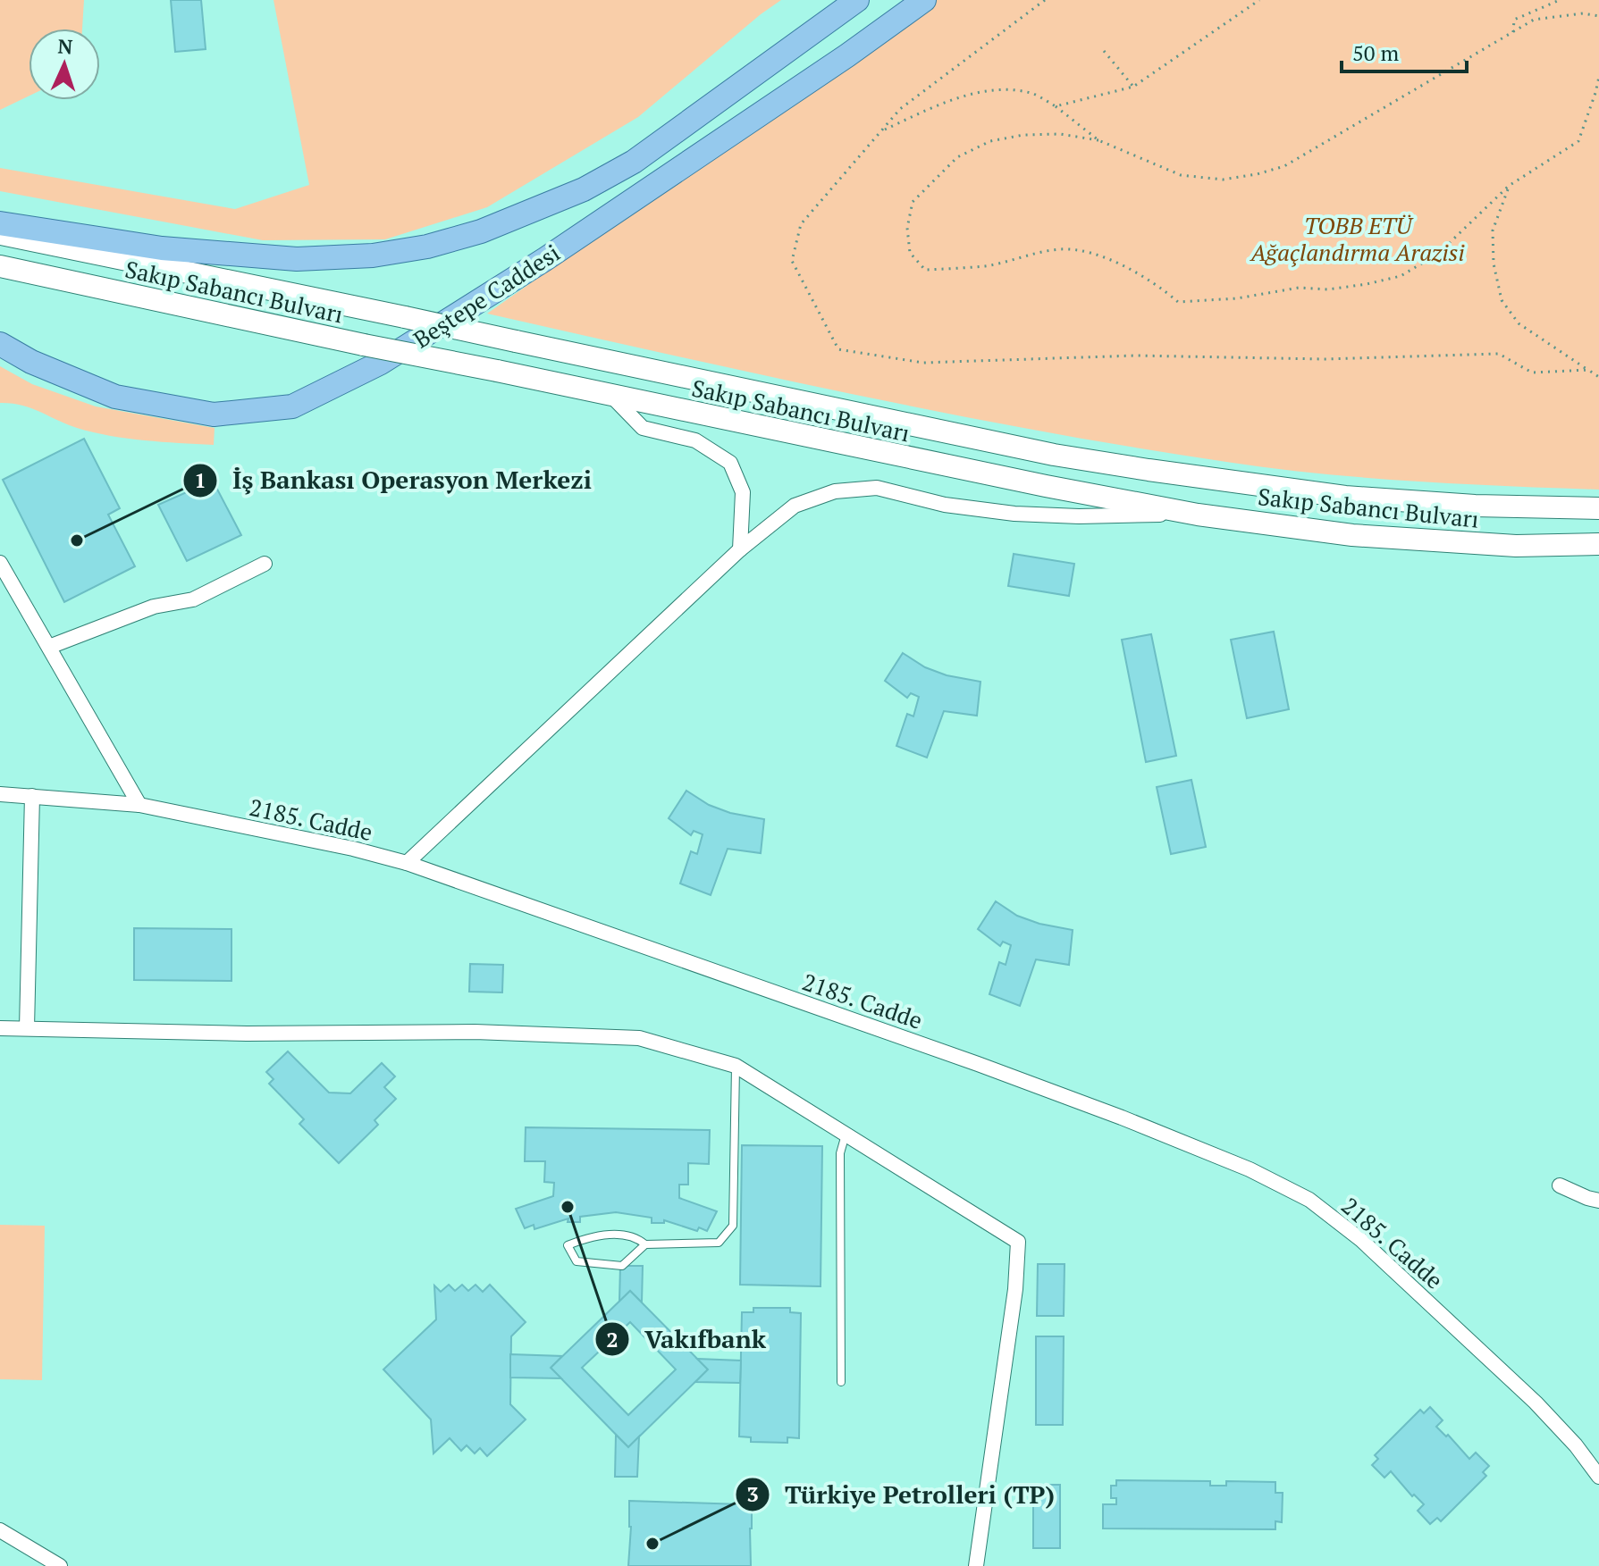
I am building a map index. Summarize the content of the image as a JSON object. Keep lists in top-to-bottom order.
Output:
{
  "streets": {
    "main road": ["Sakıp Sabancı Bulvarı", "Beştepe Caddesi"],
    "street": ["2185. Cadde"]
  },
  "parks": ["TOBB ETÜ Ağaçlandırma Arazisi"],
  "places": ["İş Bankası Operasyon Merkezi", "Vakıfbank", "Türkiye Petrolleri (TP)"],
  "scale_bar": "50 m",
  "north": "top"
}
